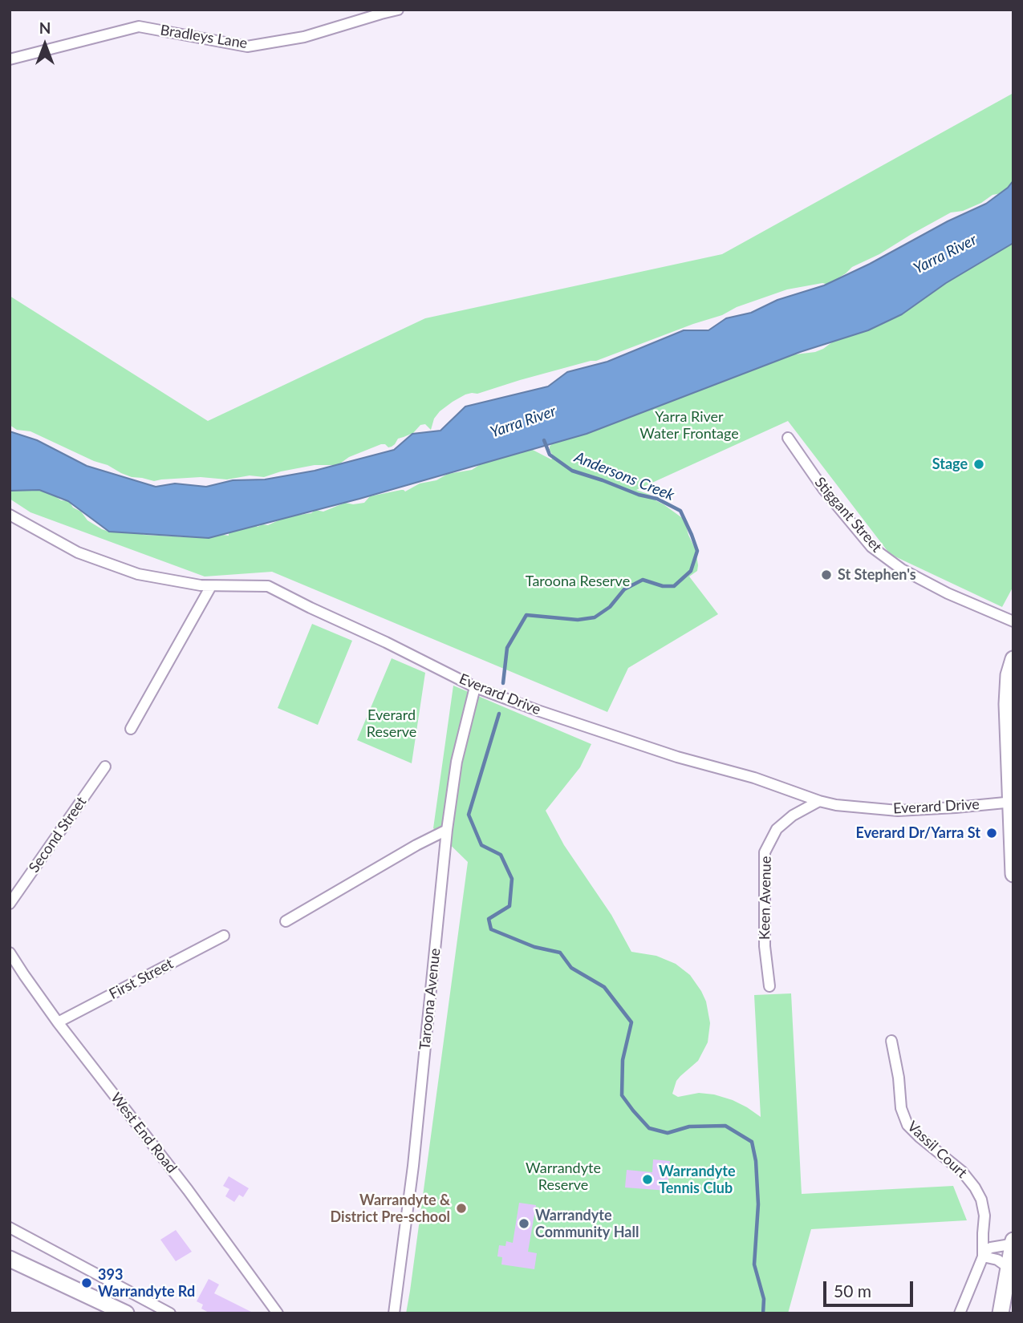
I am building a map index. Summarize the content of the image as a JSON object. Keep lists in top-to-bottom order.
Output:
{
  "streets": {
    "street": [
      "Bradleys Lane",
      "Stiggant Street",
      "Everard Drive",
      "Second Street",
      "Keen Avenue",
      "First Street",
      "Taroona Avenue",
      "West End Road",
      "Vassil Court"
    ]
  },
  "crossings": [
    ["Everard Drive", "Keen Avenue"],
    ["Everard Drive", "Taroona Avenue"],
    ["First Street", "West End Road"]
  ],
  "water": ["Yarra River", "Andersons Creek"],
  "parks": [
    "Yarra River Water Frontage",
    "Taroona Reserve",
    "Everard Reserve",
    "Warrandyte Reserve"
  ],
  "places": [
    "Stage",
    "St Stephen's",
    "Everard Dr/Yarra St",
    "Warrandyte Tennis Club",
    "Warrandyte & District Pre-school",
    "Warrandyte Community Hall",
    "393 Warrandyte Rd"
  ],
  "scale_bar": "50 m",
  "north": "top"
}
